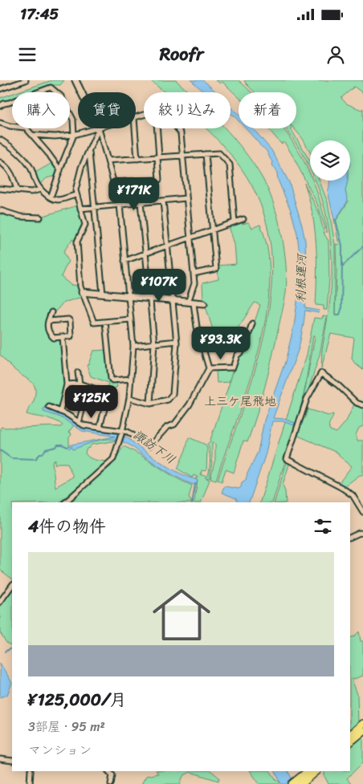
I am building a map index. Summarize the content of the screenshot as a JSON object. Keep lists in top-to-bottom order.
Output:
{
  "districts": ["上三ケ尾飛地"],
  "water": ["利根運河", "諏訪下川"],
  "page": {
    "status": "17:45",
    "header": "Roofr",
    "chip": [
      "購入",
      "賃貸",
      "絞り込み",
      "新着"
    ],
    "price": [
      "¥171K",
      "¥107K",
      "¥93.3K",
      "¥125K"
    ],
    "heading": "4件の物件",
    "list": [
      {
        "name": "¥125,000/月",
        "note": "3部屋 · 95 m² · マンション"
      }
    ]
  }
}
